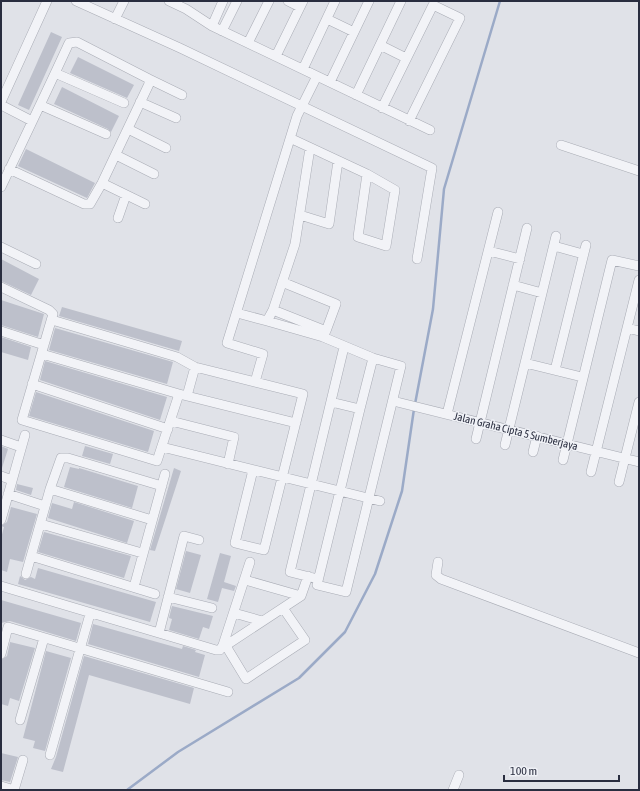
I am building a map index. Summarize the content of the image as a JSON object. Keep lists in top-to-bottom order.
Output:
{
  "streets": {
    "street": ["Jalan Graha Cipta 5 Sumberjaya"]
  },
  "scale_bar": "100 m"
}
